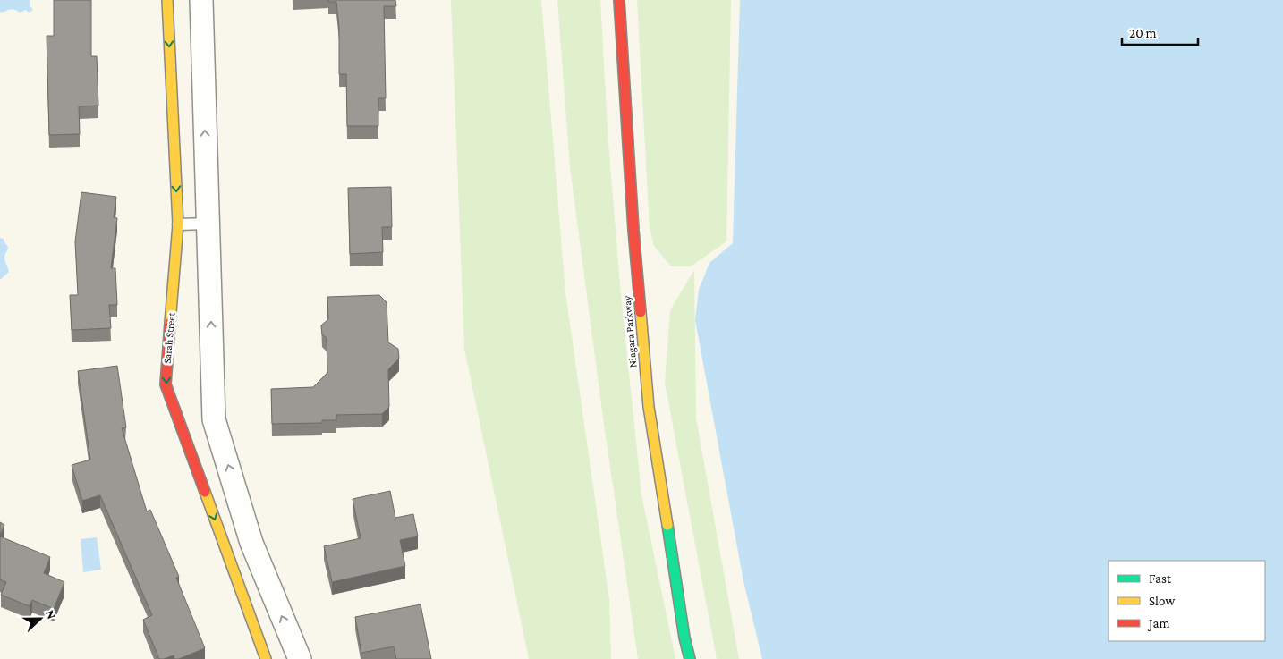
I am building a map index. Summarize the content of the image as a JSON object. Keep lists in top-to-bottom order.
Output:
{
  "streets": {
    "street": ["Niagara Parkway", "Sarah Street"]
  },
  "legend": ["Fast", "Slow", "Jam"],
  "scale_bar": "20 m",
  "north": "right"
}
